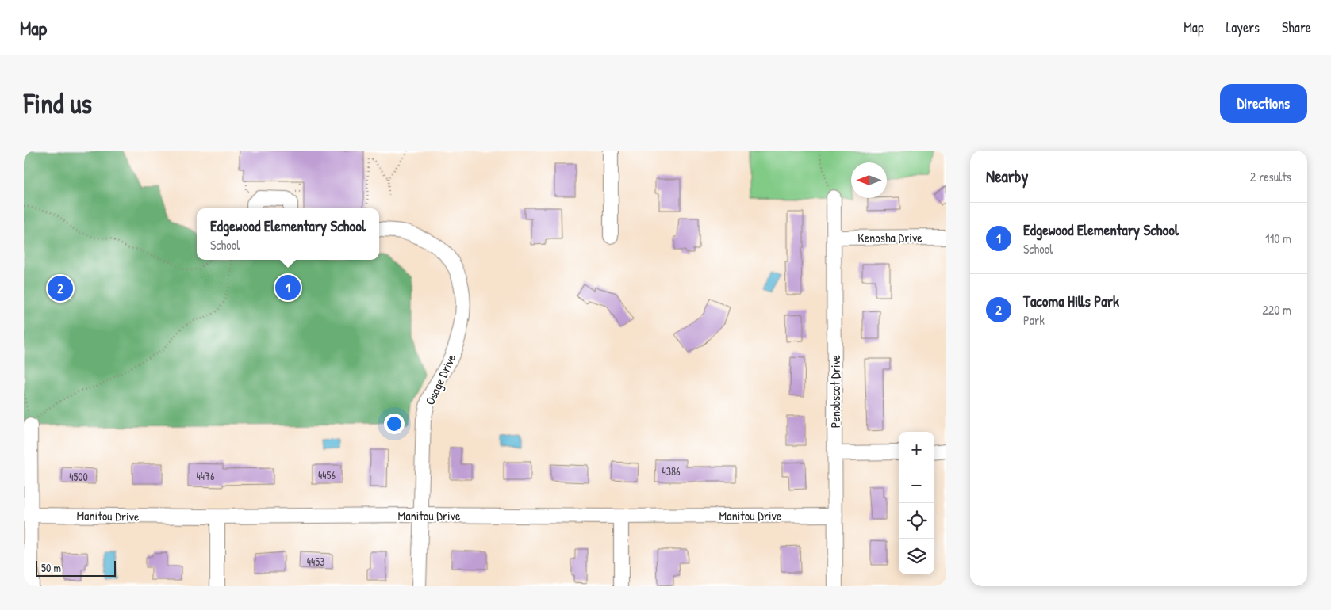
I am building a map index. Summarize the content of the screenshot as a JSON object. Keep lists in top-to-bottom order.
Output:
{
  "streets": {
    "street": [
      "Kenosha Drive",
      "Osage Drive",
      "Penobscot Drive",
      "Manitou Drive"
    ]
  },
  "crossings": [
    ["Kenosha Drive", "Penobscot Drive"],
    ["Osage Drive", "Manitou Drive"],
    ["Penobscot Drive", "Manitou Drive"]
  ],
  "house_numbers": [
    "4386",
    "4456",
    "4476",
    "4500",
    "4453"
  ],
  "scale_bar": "50 m",
  "north": "left",
  "page": {
    "header": "Map",
    "nav": ["Map", "Layers", "Share"],
    "buttons": "Directions",
    "title": "Find us",
    "heading": ["Nearby", "2 results"],
    "list": [
      {
        "mark": "1",
        "name": "Edgewood Elementary School",
        "note": "School",
        "value": "110 m"
      },
      {
        "mark": "2",
        "name": "Tacoma Hills Park",
        "note": "Park",
        "value": "220 m"
      }
    ],
    "popup": ["Edgewood Elementary School", "School"],
    "pins": ["1", "2"],
    "map_buttons": ["+", "−"],
    "scale": "50 m"
  }
}
